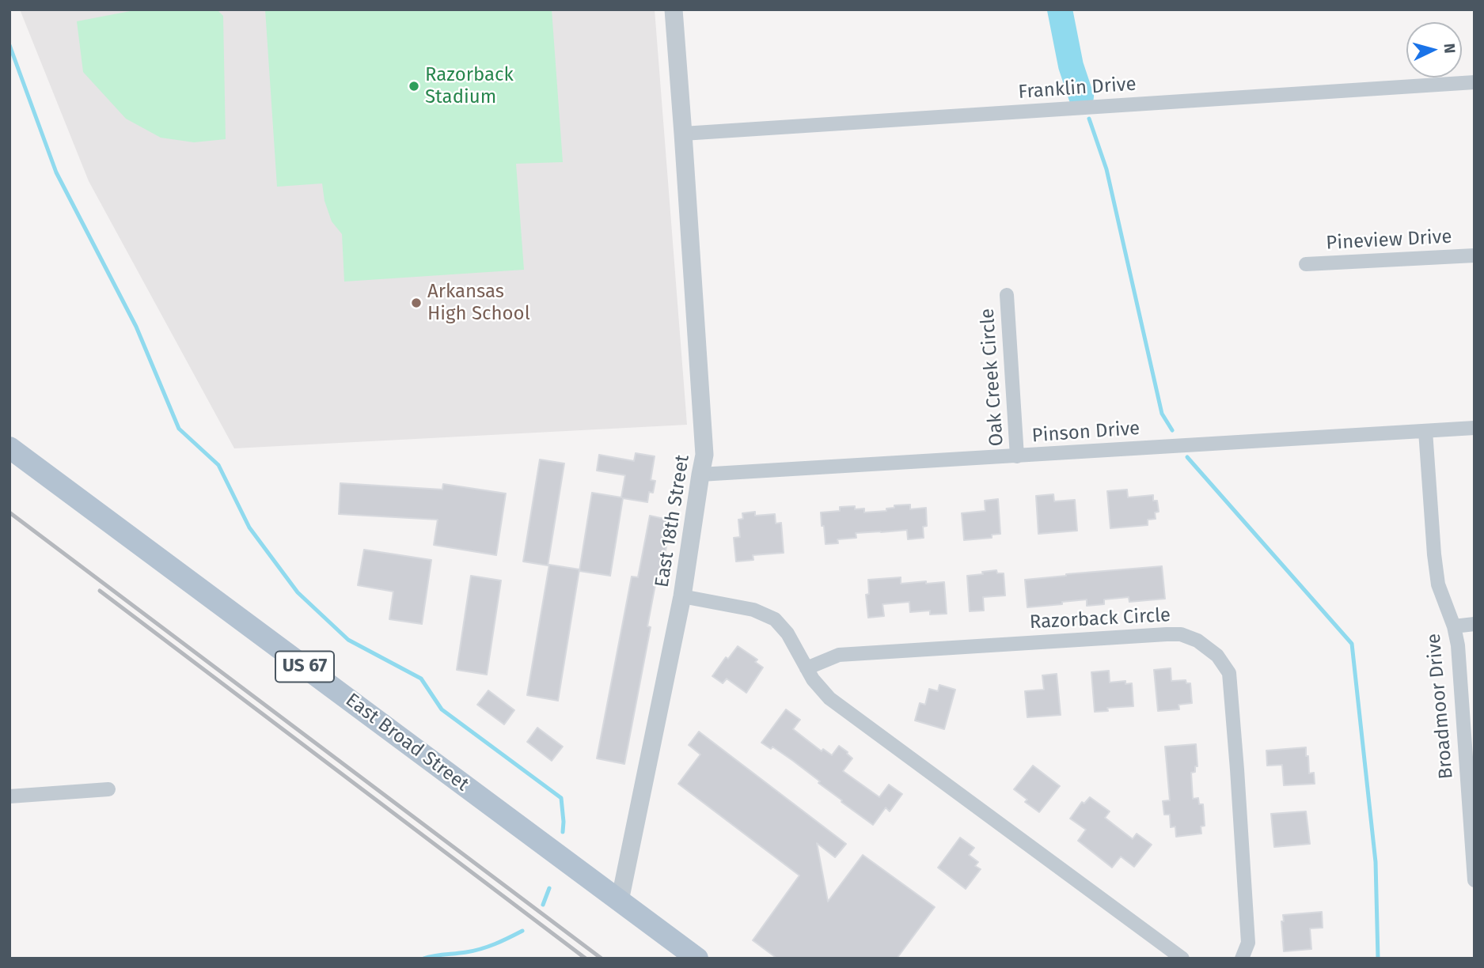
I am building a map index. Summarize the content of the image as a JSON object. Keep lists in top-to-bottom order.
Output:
{
  "streets": {
    "main road": ["US 67", "East Broad Street"],
    "street": [
      "Franklin Drive",
      "Pineview Drive",
      "Oak Creek Circle",
      "Pinson Drive",
      "East 18th Street",
      "Razorback Circle",
      "Broadmoor Drive"
    ]
  },
  "crossings": [
    ["Franklin Drive", "East 18th Street"],
    ["Oak Creek Circle", "Pinson Drive"],
    ["Pinson Drive", "East 18th Street"],
    ["Pinson Drive", "Broadmoor Drive"],
    ["East 18th Street", "East Broad Street"]
  ],
  "places": ["Razorback Stadium", "Arkansas High School"],
  "north": "right"
}
